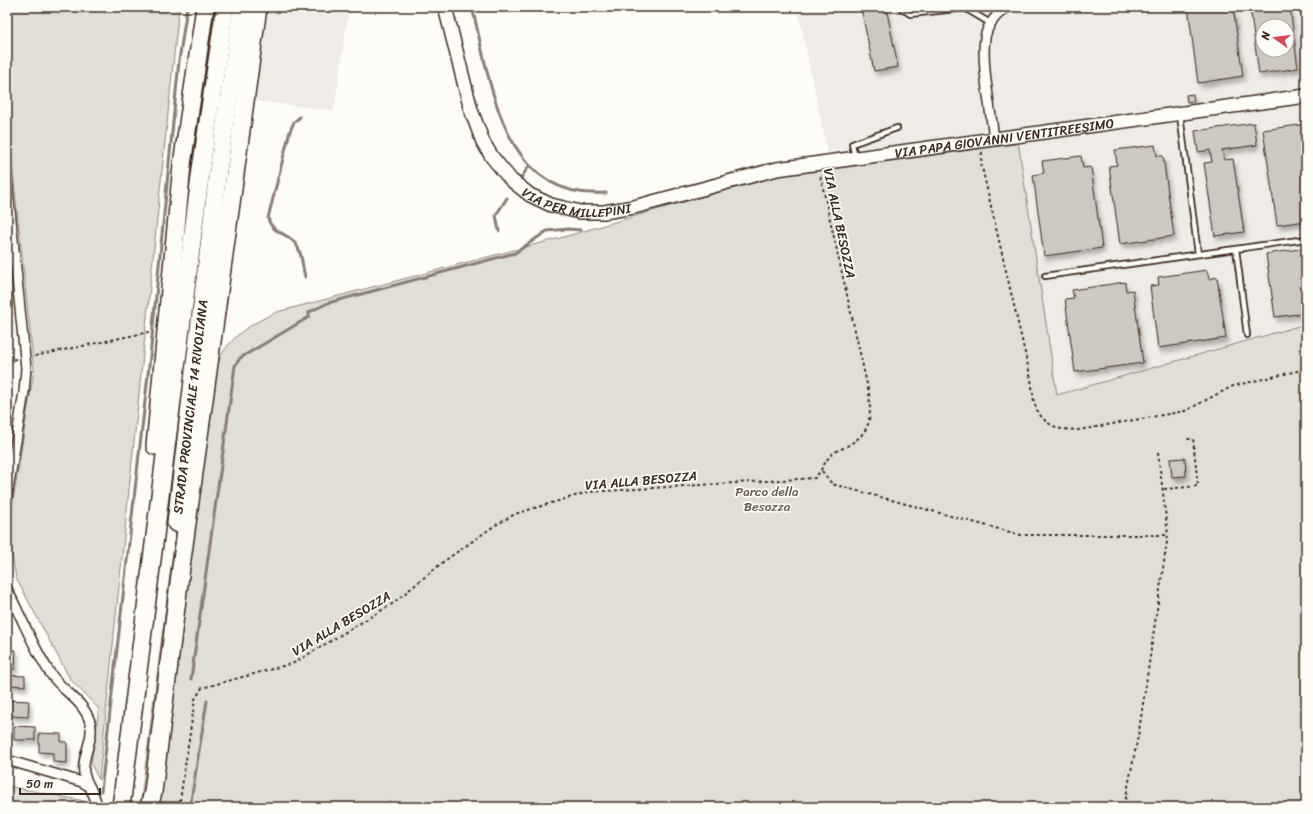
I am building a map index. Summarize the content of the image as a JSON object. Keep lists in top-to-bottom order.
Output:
{
  "streets": {
    "highway": ["STRADA PROVINCIALE 14 RIVOLTANA"],
    "street": ["VIA PAPA GIOVANNI VENTITREESIMO", "VIA PER MILLEPINI"],
    "path": ["VIA ALLA BESOZZA"]
  },
  "crossings": [
    ["VIA PAPA GIOVANNI VENTITREESIMO", "VIA PER MILLEPINI"],
    ["VIA PAPA GIOVANNI VENTITREESIMO", "VIA ALLA BESOZZA"],
    ["VIA PER MILLEPINI", "VIA ALLA BESOZZA"]
  ],
  "parks": ["Parco della Besozza"],
  "scale_bar": "50 m",
  "north": "left"
}
